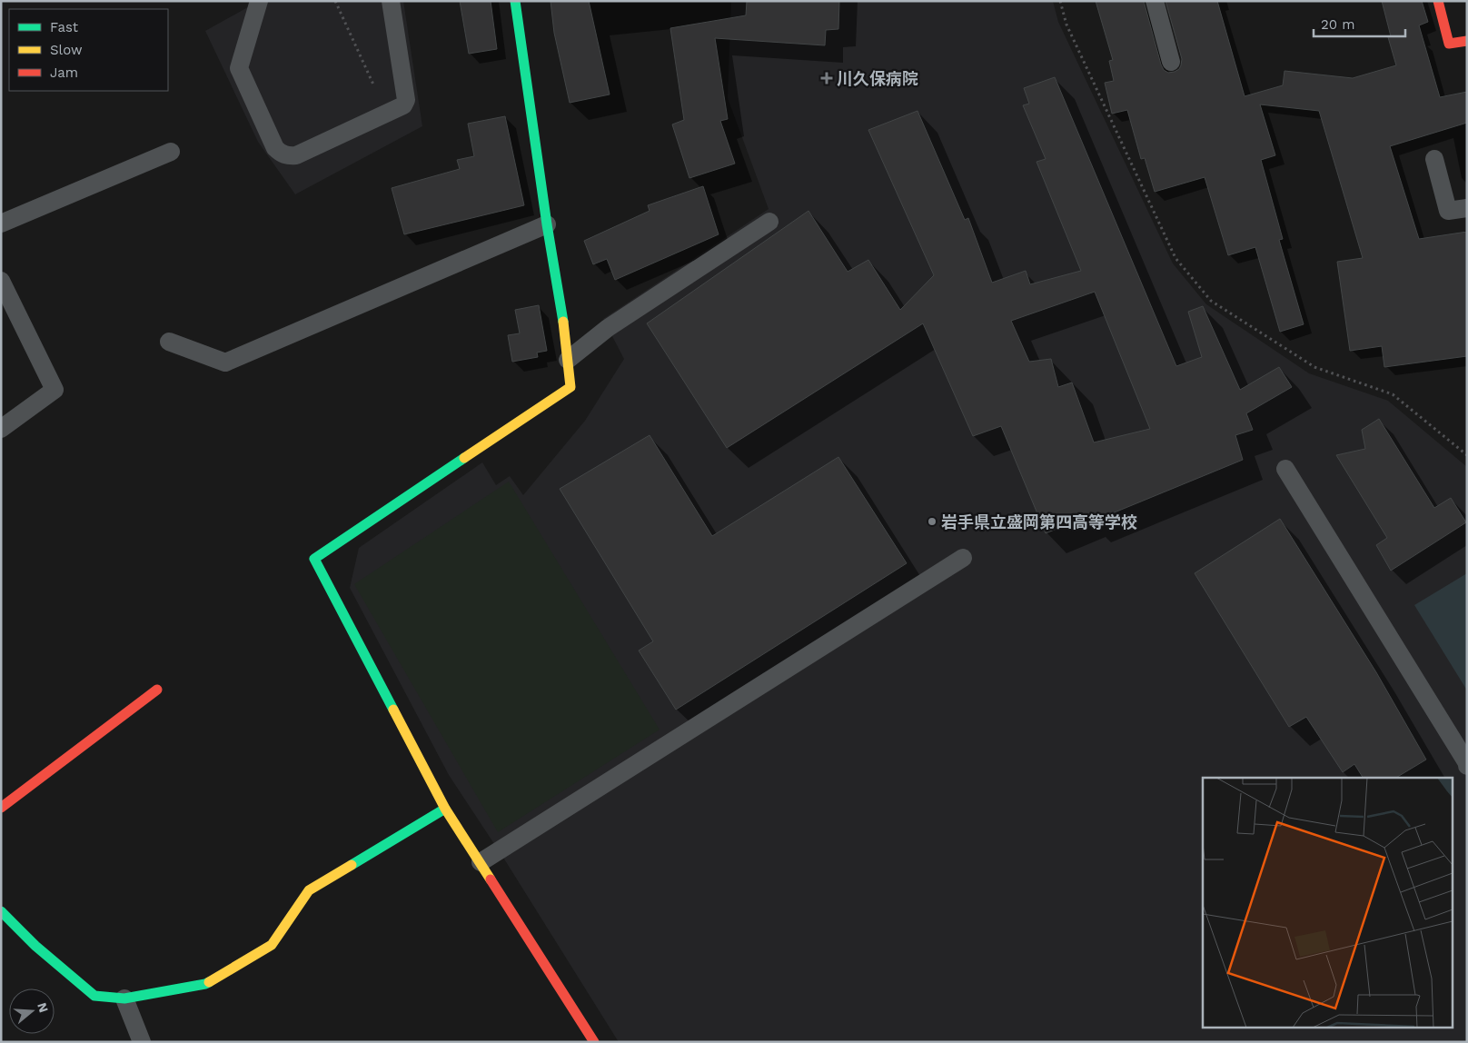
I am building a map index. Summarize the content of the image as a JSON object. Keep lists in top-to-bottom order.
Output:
{
  "places": {
    "health": ["川久保病院"],
    "other": ["岩手県立盛岡第四高等学校"]
  },
  "legend": ["Fast", "Slow", "Jam"],
  "scale_bar": "20 m",
  "north": "right"
}
